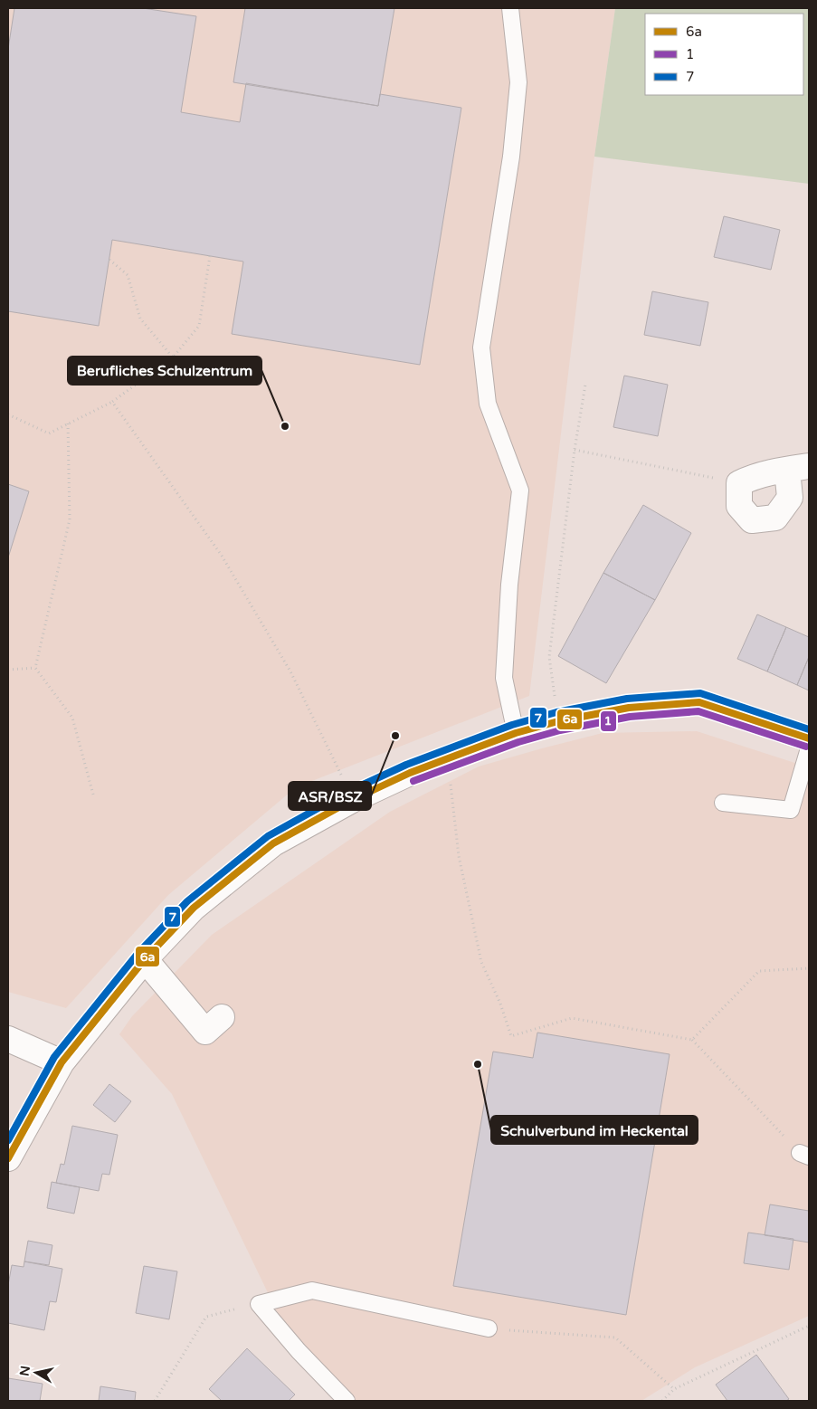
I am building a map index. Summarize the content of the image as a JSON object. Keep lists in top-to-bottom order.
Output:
{
  "places": ["Berufliches Schulzentrum", "ASR/BSZ", "Schulverbund im Heckental"],
  "lines": ["transit line 7", "transit line 6a", "transit line 1"],
  "legend": ["6a", "1", "7"],
  "north": "left"
}
